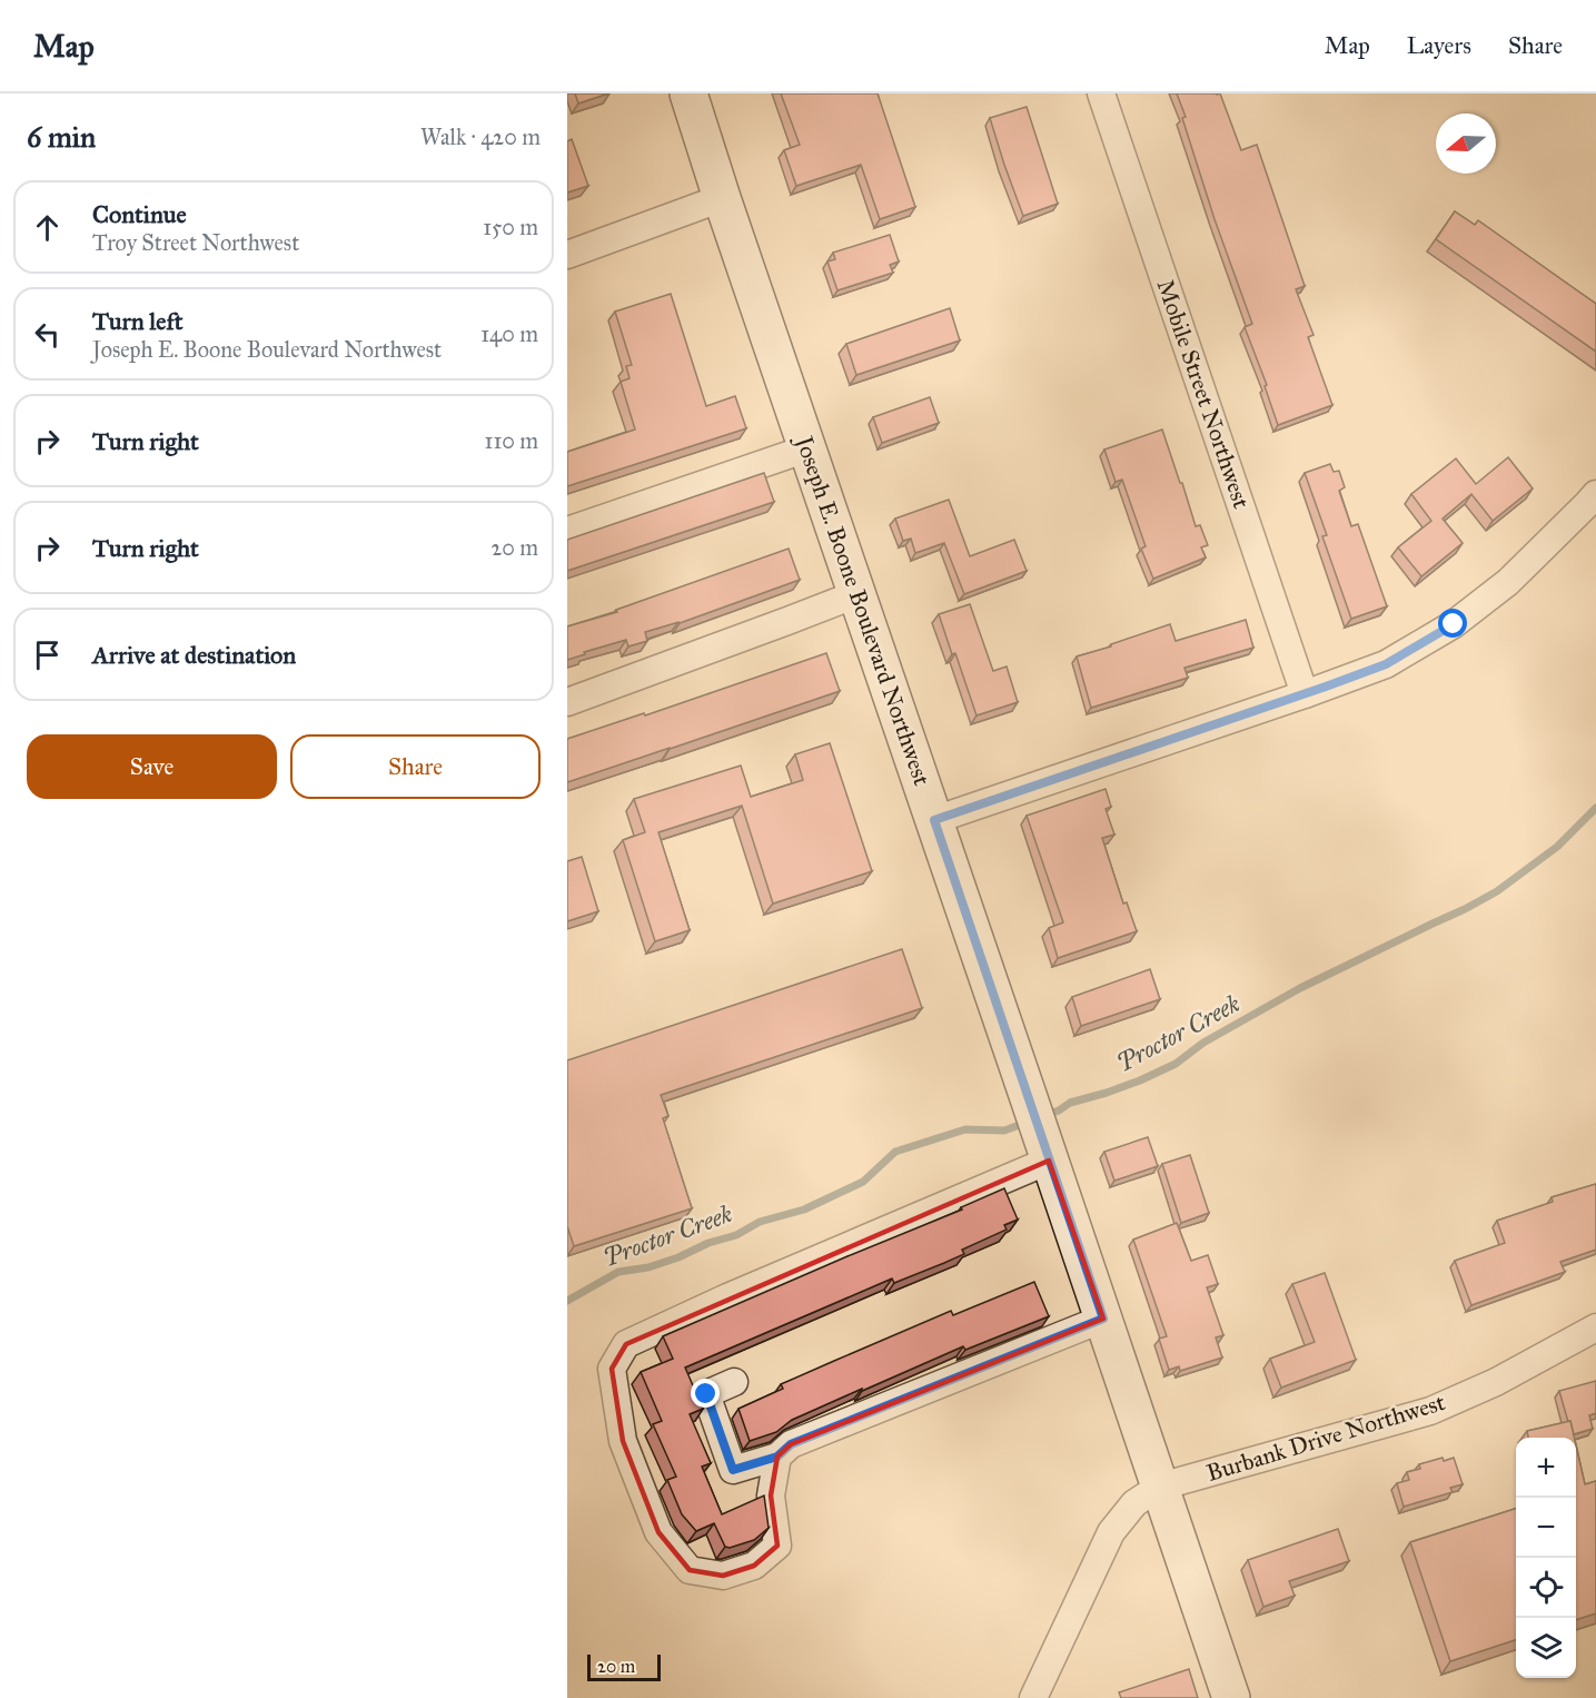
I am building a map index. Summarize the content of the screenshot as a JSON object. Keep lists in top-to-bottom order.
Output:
{
  "streets": {
    "main road": ["Joseph E. Boone Boulevard Northwest"],
    "street": ["Mobile Street Northwest", "Burbank Drive Northwest"]
  },
  "crossings": [
    ["Joseph E. Boone Boulevard Northwest", "Burbank Drive Northwest"]
  ],
  "water": ["Proctor Creek"],
  "scale_bar": "20 m",
  "north": "left",
  "page": {
    "header": "Map",
    "nav": ["Map", "Layers", "Share"],
    "heading": ["6 min", "Walk · 420 m"],
    "list": [
      ["Continue", "Troy Street Northwest", "150 m"],
      ["Turn left", "Joseph E. Boone Boulevard Northwest", "140 m"],
      ["Turn right", "110 m"],
      ["Turn right", "20 m"],
      "Arrive at destination"
    ],
    "buttons": ["Save", "Share"],
    "map_buttons": ["+", "−"],
    "scale": "20 m"
  }
}
